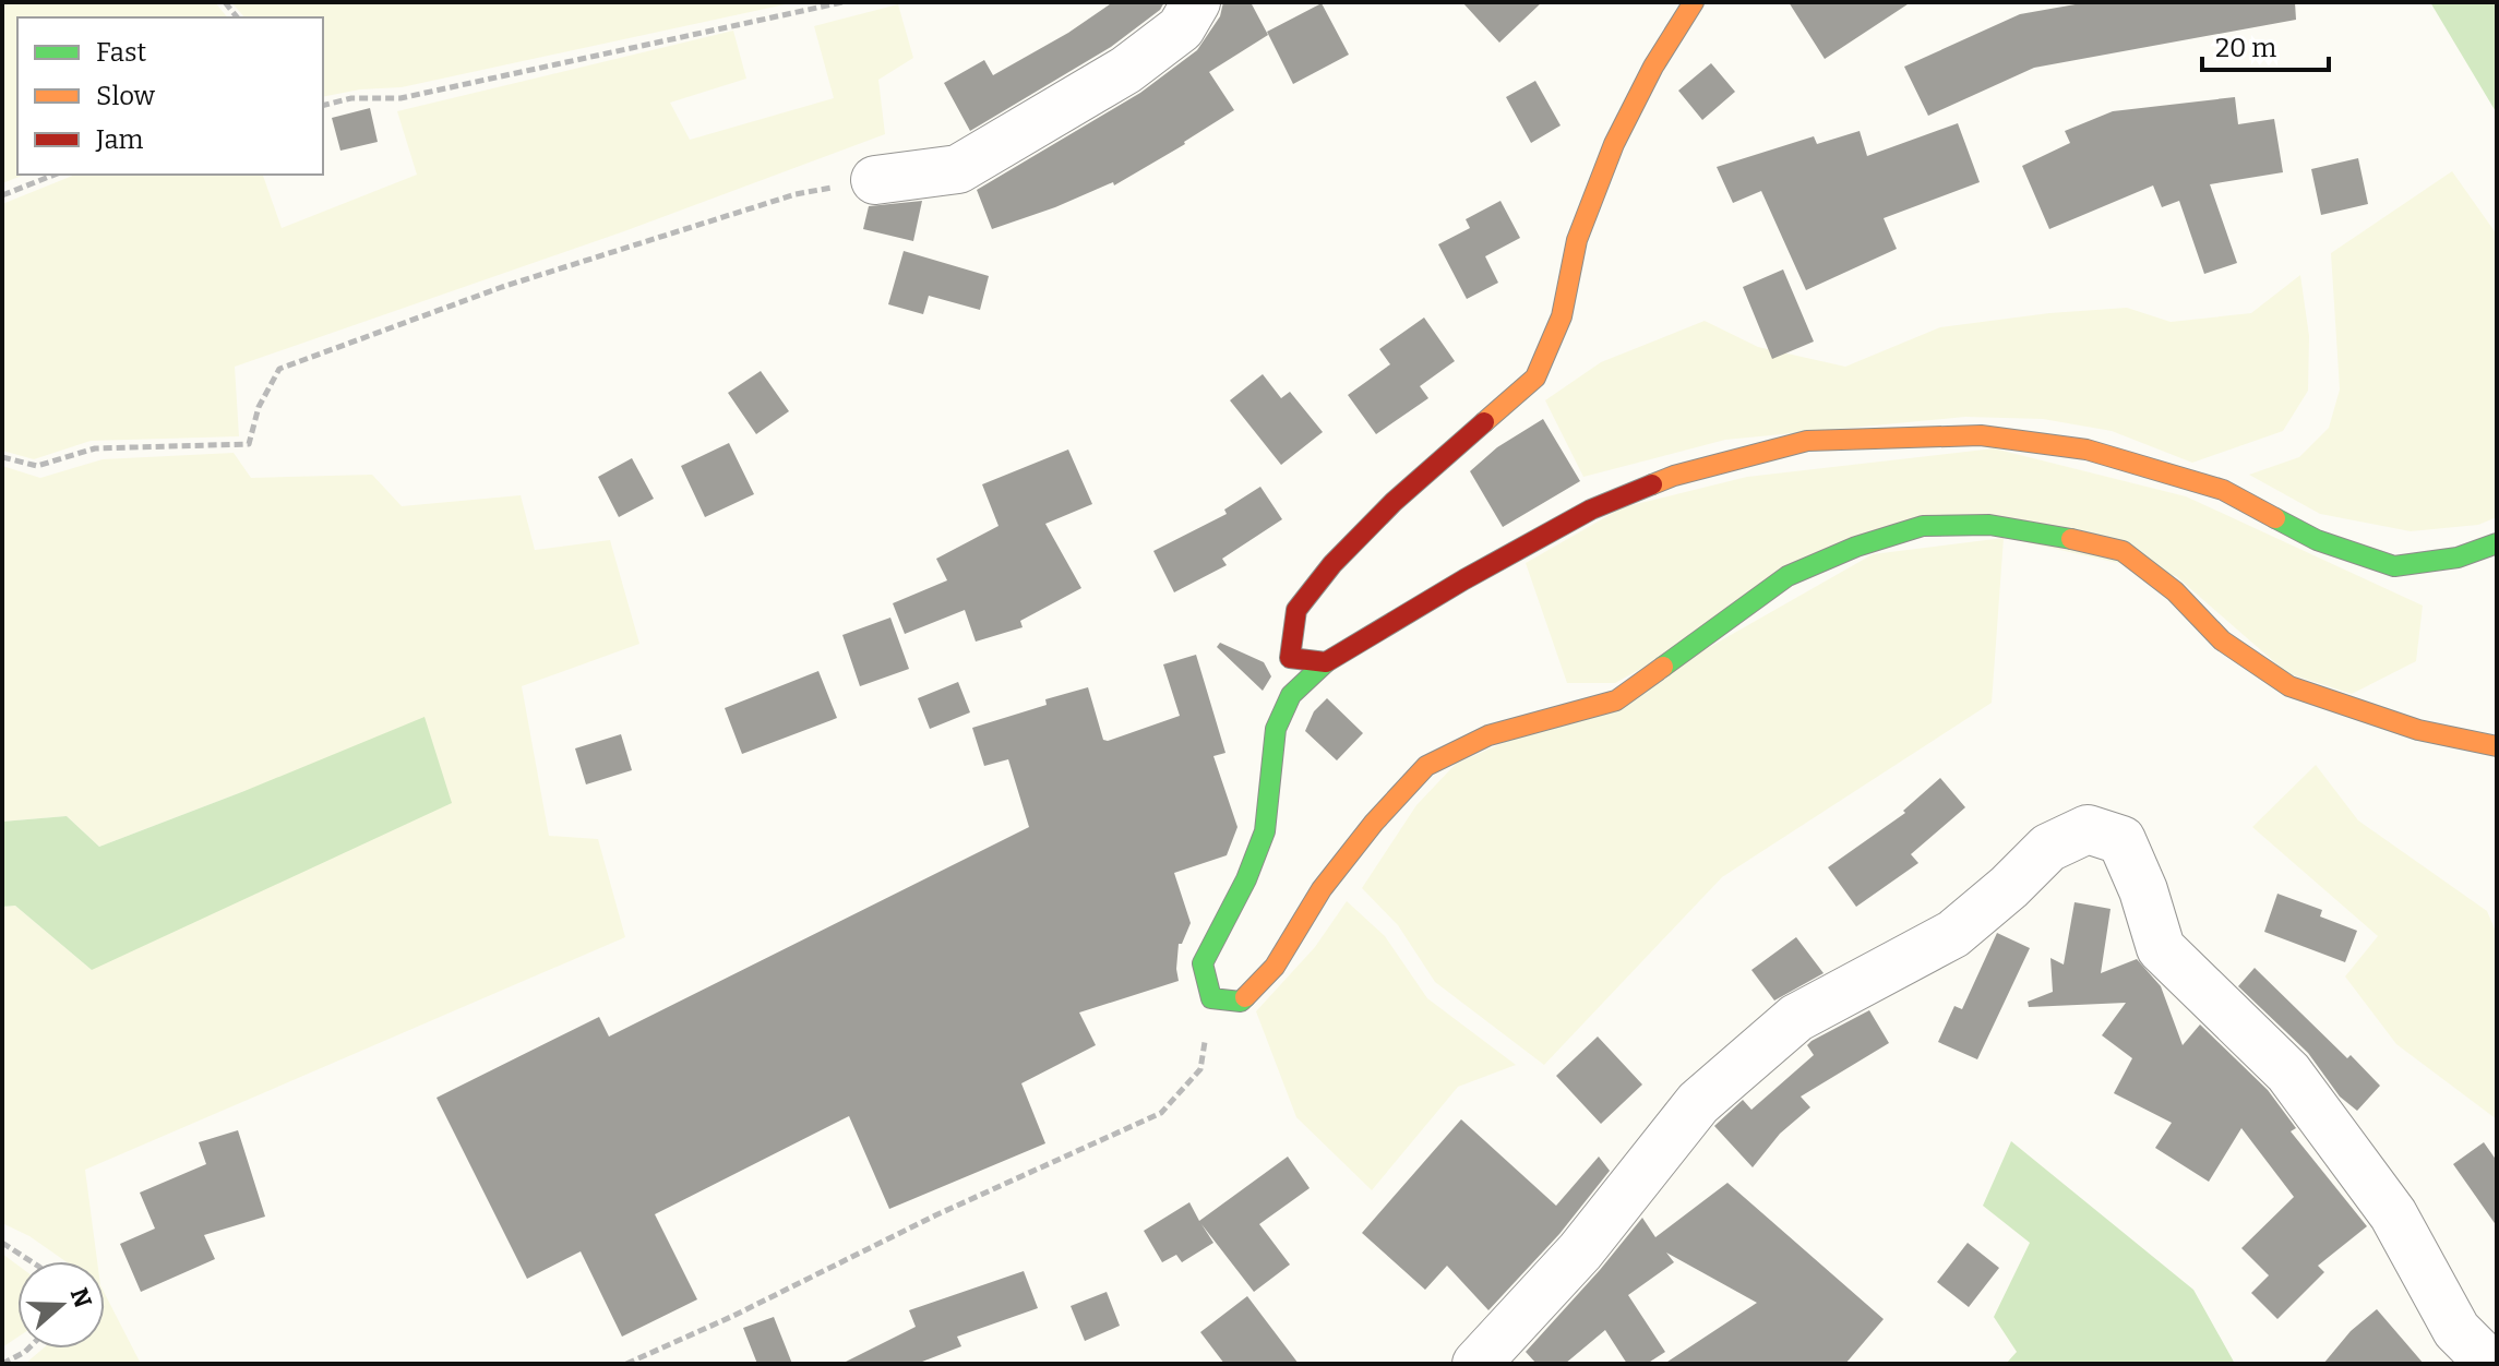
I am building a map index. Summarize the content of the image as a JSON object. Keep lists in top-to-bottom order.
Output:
{
  "legend": ["Fast", "Slow", "Jam"],
  "scale_bar": "20 m",
  "north": "right"
}
